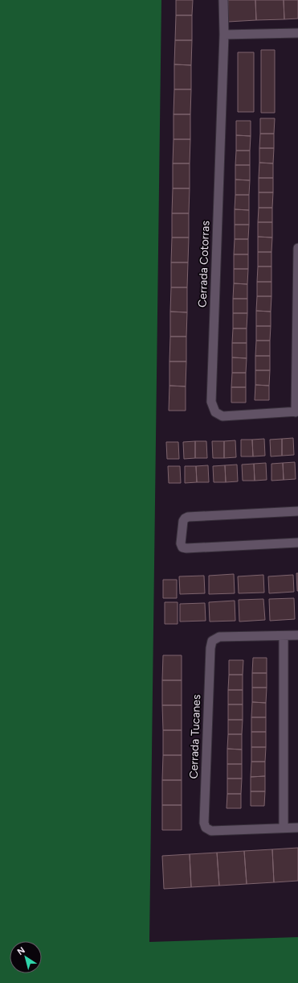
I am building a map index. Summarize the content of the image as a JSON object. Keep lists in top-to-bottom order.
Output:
{
  "streets": {
    "street": ["Cerrada Cotorras", "Cerrada Tucanes"]
  },
  "north": "top left"
}
